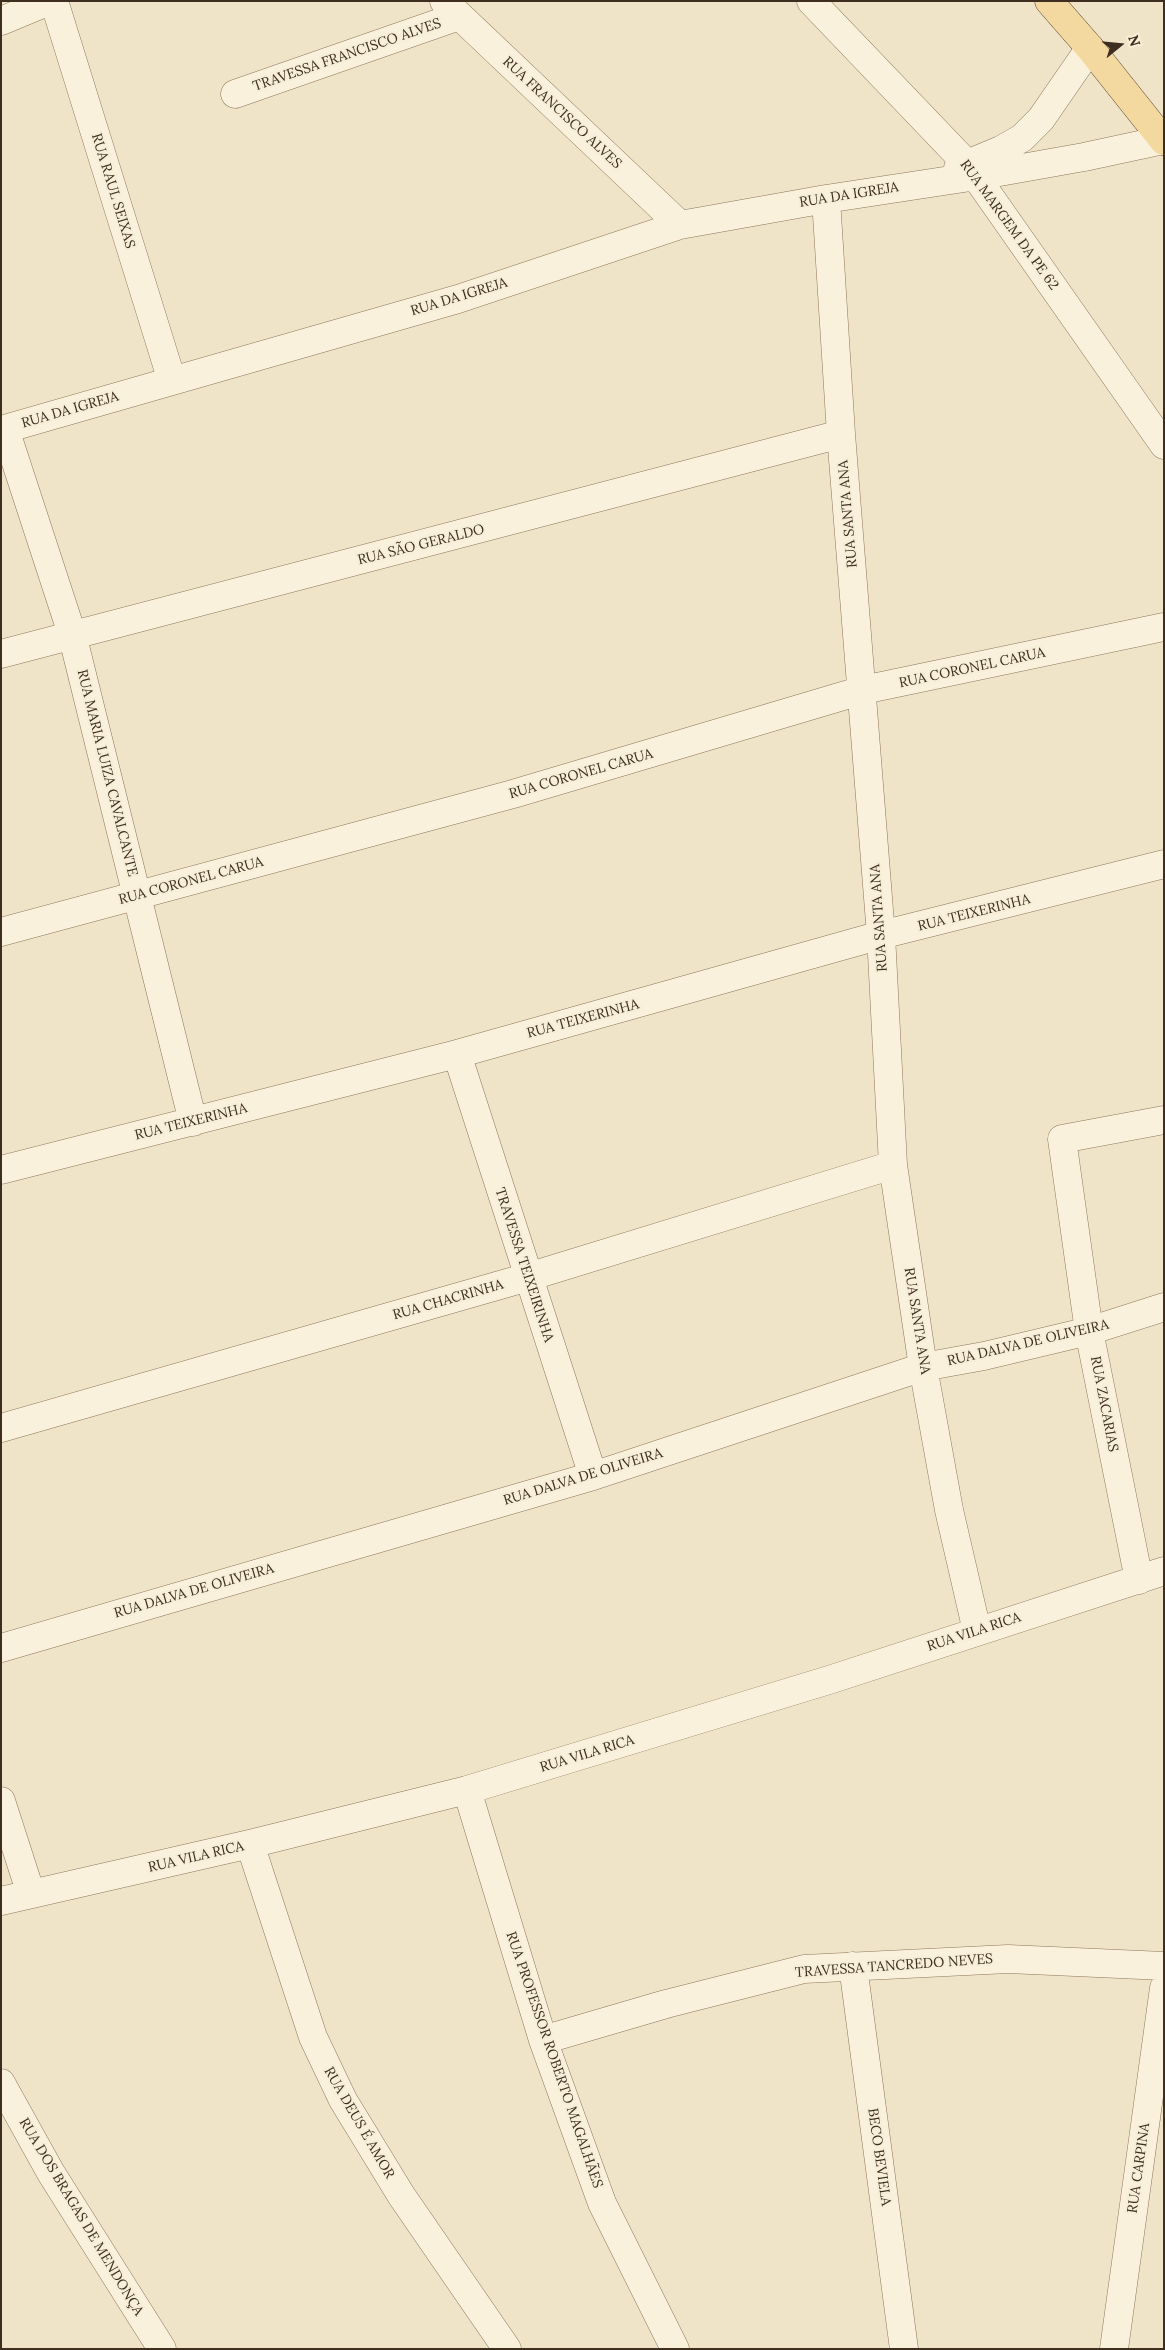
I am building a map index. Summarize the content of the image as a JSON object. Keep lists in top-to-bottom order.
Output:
{
  "streets": {
    "street": [
      "TRAVESSA FRANCISCO ALVES",
      "RUA FRANCISCO ALVES",
      "RUA RAUL SEIXAS",
      "RUA DA IGREJA",
      "RUA MARGEM DA PE 62",
      "RUA SANTA ANA",
      "RUA SÃO GERALDO",
      "RUA CORONEL CARUA",
      "RUA MARIA LUIZA CAVALCANTE",
      "RUA TEIXERINHA",
      "TRAVESSA TEIXEIRINHA",
      "RUA CHACRINHA",
      "RUA DALVA DE OLIVEIRA",
      "RUA ZACARIAS",
      "RUA VILA RICA",
      "TRAVESSA TANCREDO NEVES",
      "RUA PROFESSOR ROBERTO MAGALHÃES",
      "RUA DEUS É AMOR",
      "BECO BEVIELA",
      "RUA CARPINA",
      "RUA DOS BRAGAS DE MENDONÇA"
    ]
  },
  "crossings": [
    ["TRAVESSA FRANCISCO ALVES", "RUA FRANCISCO ALVES"],
    ["RUA FRANCISCO ALVES", "RUA DA IGREJA"],
    ["RUA RAUL SEIXAS", "RUA DA IGREJA"],
    ["RUA DA IGREJA", "RUA MARGEM DA PE 62"],
    ["RUA DA IGREJA", "RUA SANTA ANA"],
    ["RUA DA IGREJA", "RUA MARIA LUIZA CAVALCANTE"],
    ["RUA SANTA ANA", "RUA SÃO GERALDO"],
    ["RUA SANTA ANA", "RUA CORONEL CARUA"],
    ["RUA SANTA ANA", "RUA TEIXERINHA"],
    ["RUA SANTA ANA", "RUA CHACRINHA"],
    ["RUA SANTA ANA", "RUA DALVA DE OLIVEIRA"],
    ["RUA SANTA ANA", "RUA VILA RICA"],
    ["RUA SÃO GERALDO", "RUA MARIA LUIZA CAVALCANTE"],
    ["RUA CORONEL CARUA", "RUA MARIA LUIZA CAVALCANTE"],
    ["RUA MARIA LUIZA CAVALCANTE", "RUA TEIXERINHA"],
    ["RUA TEIXERINHA", "TRAVESSA TEIXEIRINHA"],
    ["TRAVESSA TEIXEIRINHA", "RUA CHACRINHA"],
    ["TRAVESSA TEIXEIRINHA", "RUA DALVA DE OLIVEIRA"],
    ["RUA DALVA DE OLIVEIRA", "RUA ZACARIAS"],
    ["RUA ZACARIAS", "RUA VILA RICA"],
    ["RUA VILA RICA", "RUA PROFESSOR ROBERTO MAGALHÃES"],
    ["RUA VILA RICA", "RUA DEUS É AMOR"],
    ["TRAVESSA TANCREDO NEVES", "RUA PROFESSOR ROBERTO MAGALHÃES"],
    ["TRAVESSA TANCREDO NEVES", "BECO BEVIELA"]
  ],
  "north": "right"
}
